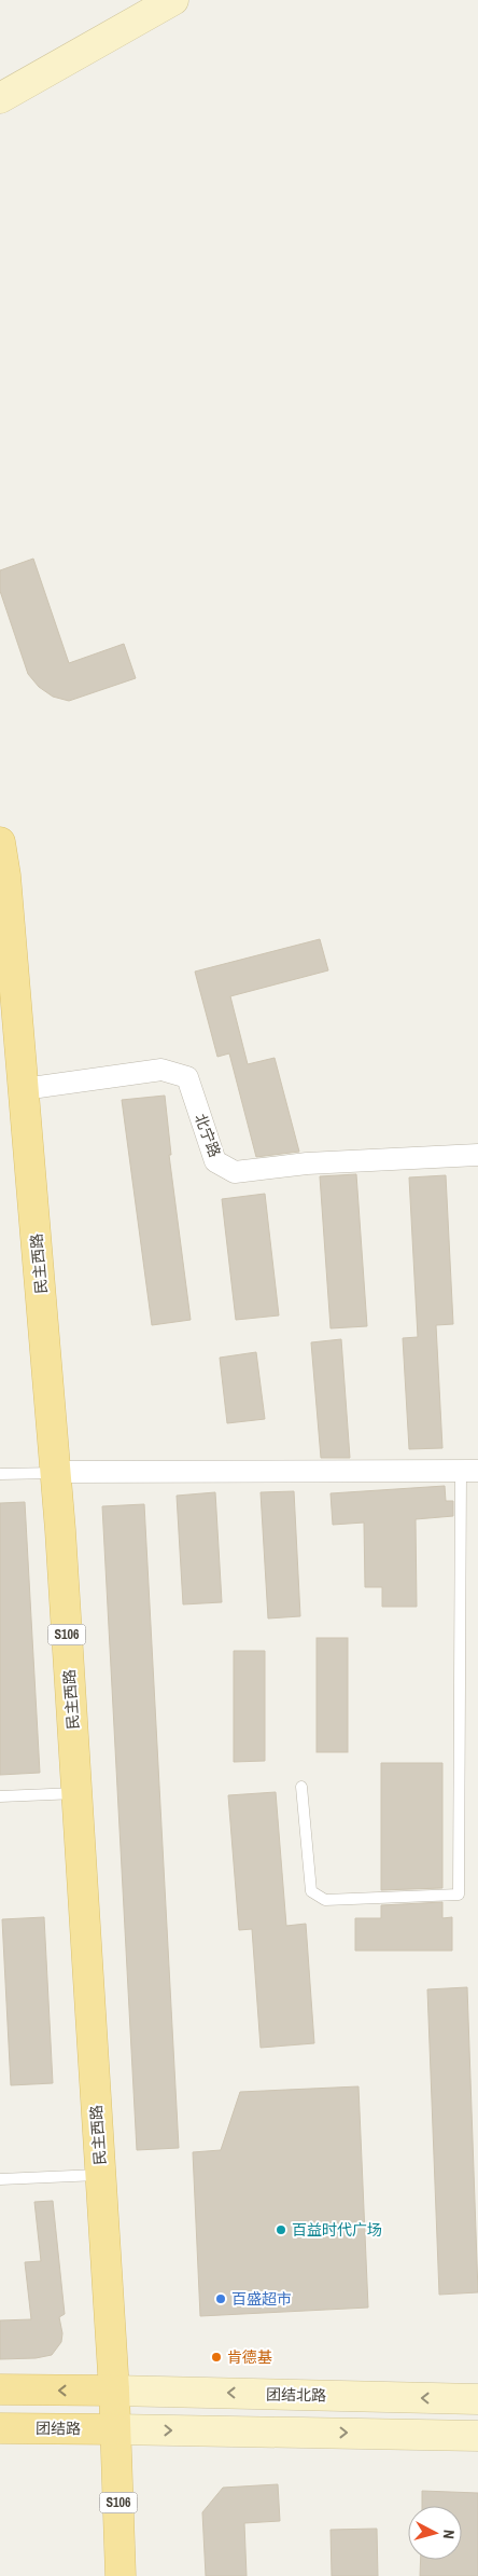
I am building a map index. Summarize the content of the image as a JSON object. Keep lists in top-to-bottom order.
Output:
{
  "streets": {
    "main road": [
      "民主西路",
      "S106",
      "团结北路",
      "团结路"
    ],
    "street": ["北宁路"]
  },
  "crossings": [
    ["北宁路", "民主西路"],
    ["民主西路", "S106"],
    ["民主西路", "团结北路"],
    ["民主西路", "团结路"],
    ["S106", "团结路"]
  ],
  "places": ["百益时代广场", "百盛超市", "肯德基"],
  "north": "right"
}
